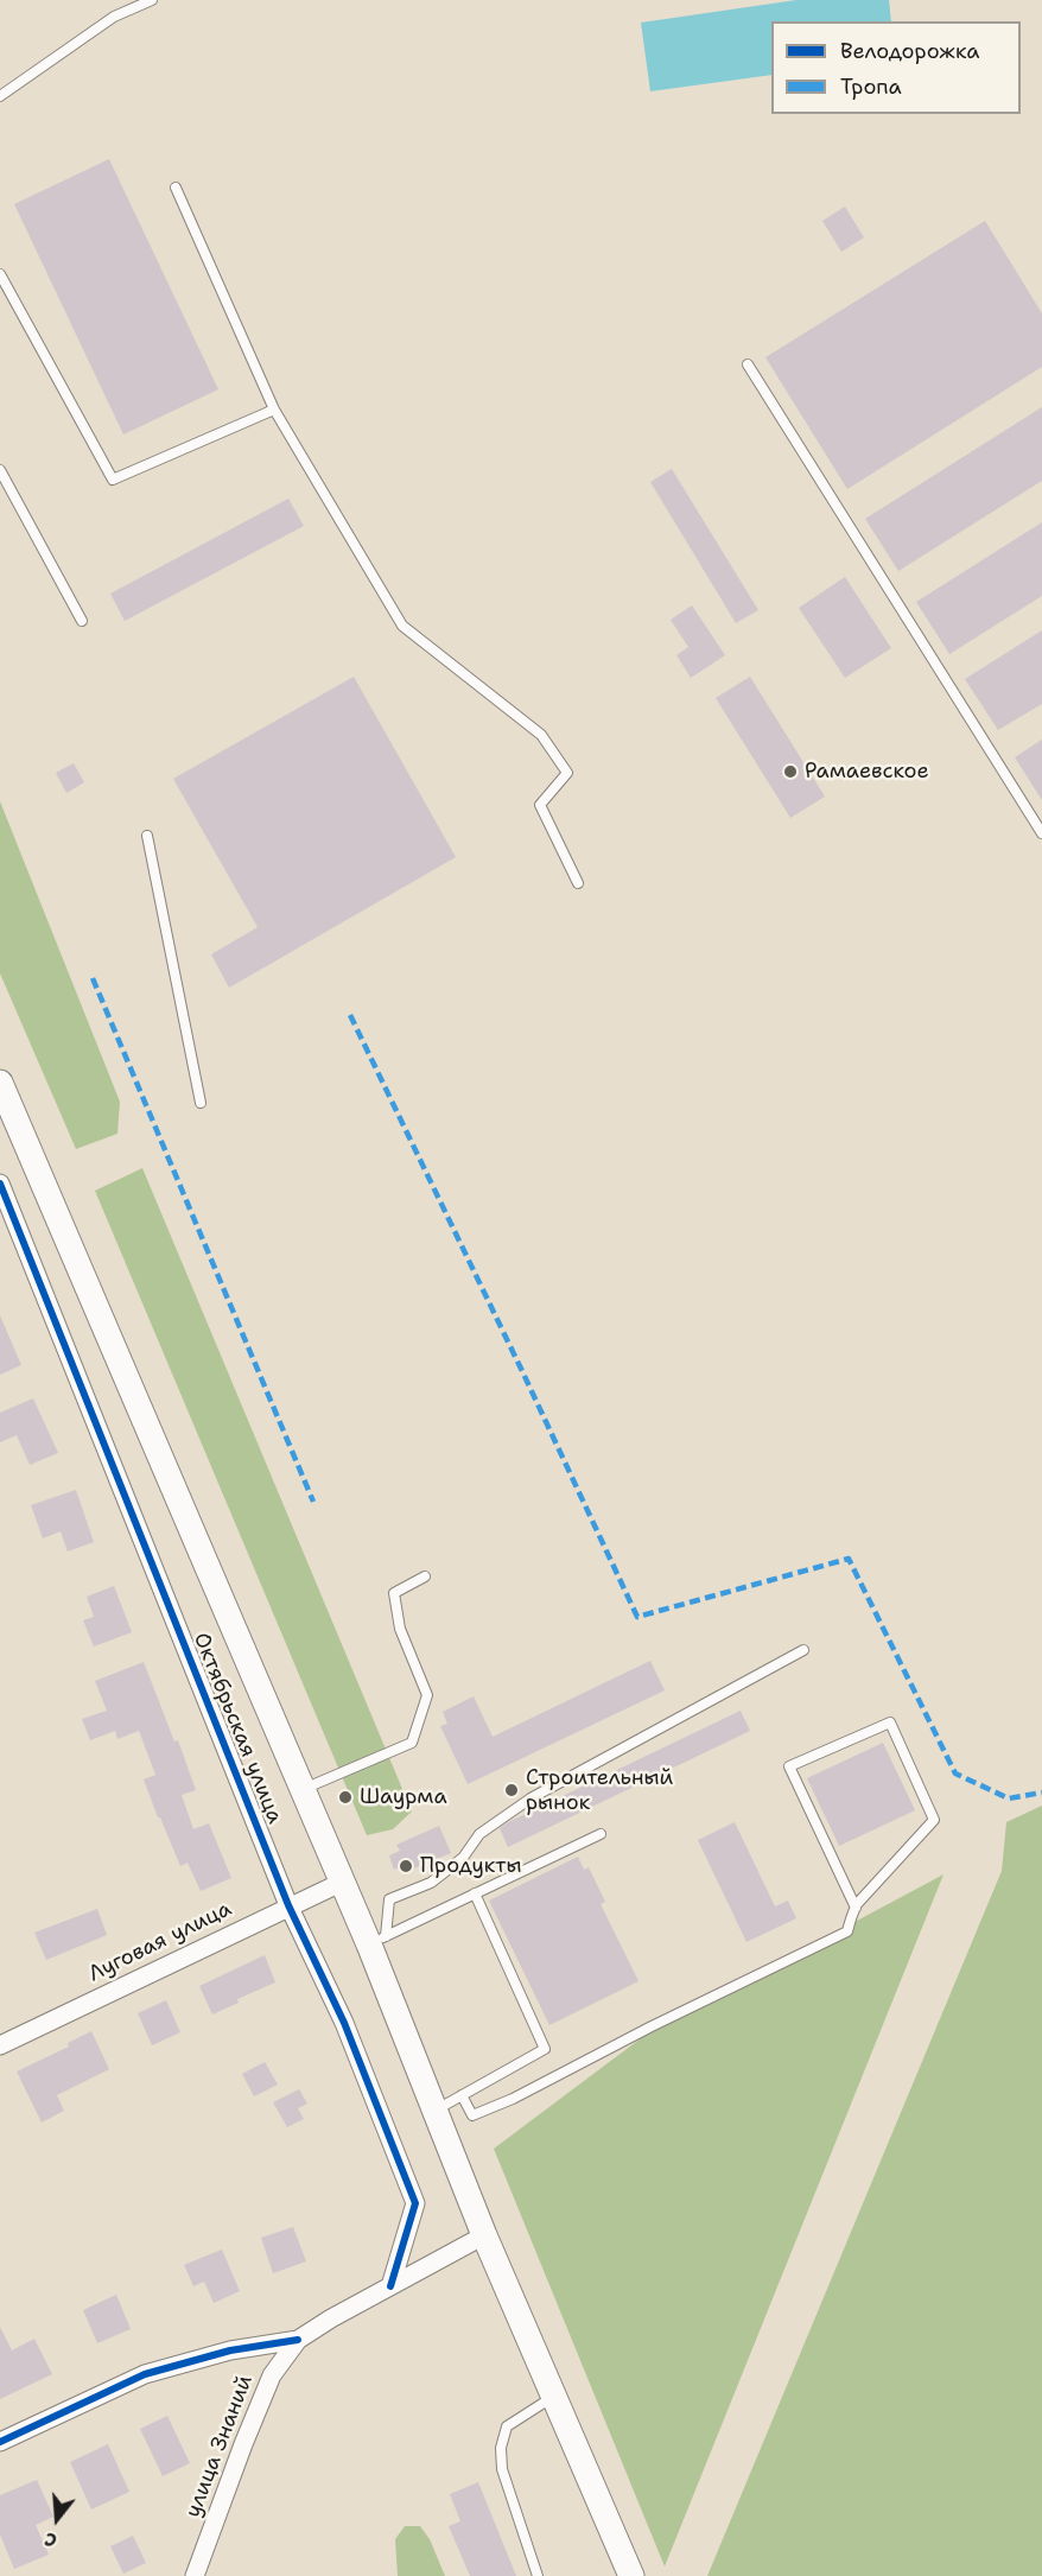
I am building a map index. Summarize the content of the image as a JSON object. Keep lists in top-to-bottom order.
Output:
{
  "streets": {
    "street": ["Октябрьская улица", "Луговая улица", "улица Знаний"]
  },
  "crossings": [
    ["Октябрьская улица", "Луговая улица"],
    ["Октябрьская улица", "улица Знаний"]
  ],
  "places": [
    "Рамаевское",
    "Строительный рынок",
    "Шаурма",
    "Продукты"
  ],
  "legend": ["Велодорожка", "Тропа"],
  "north": "bottom"
}
